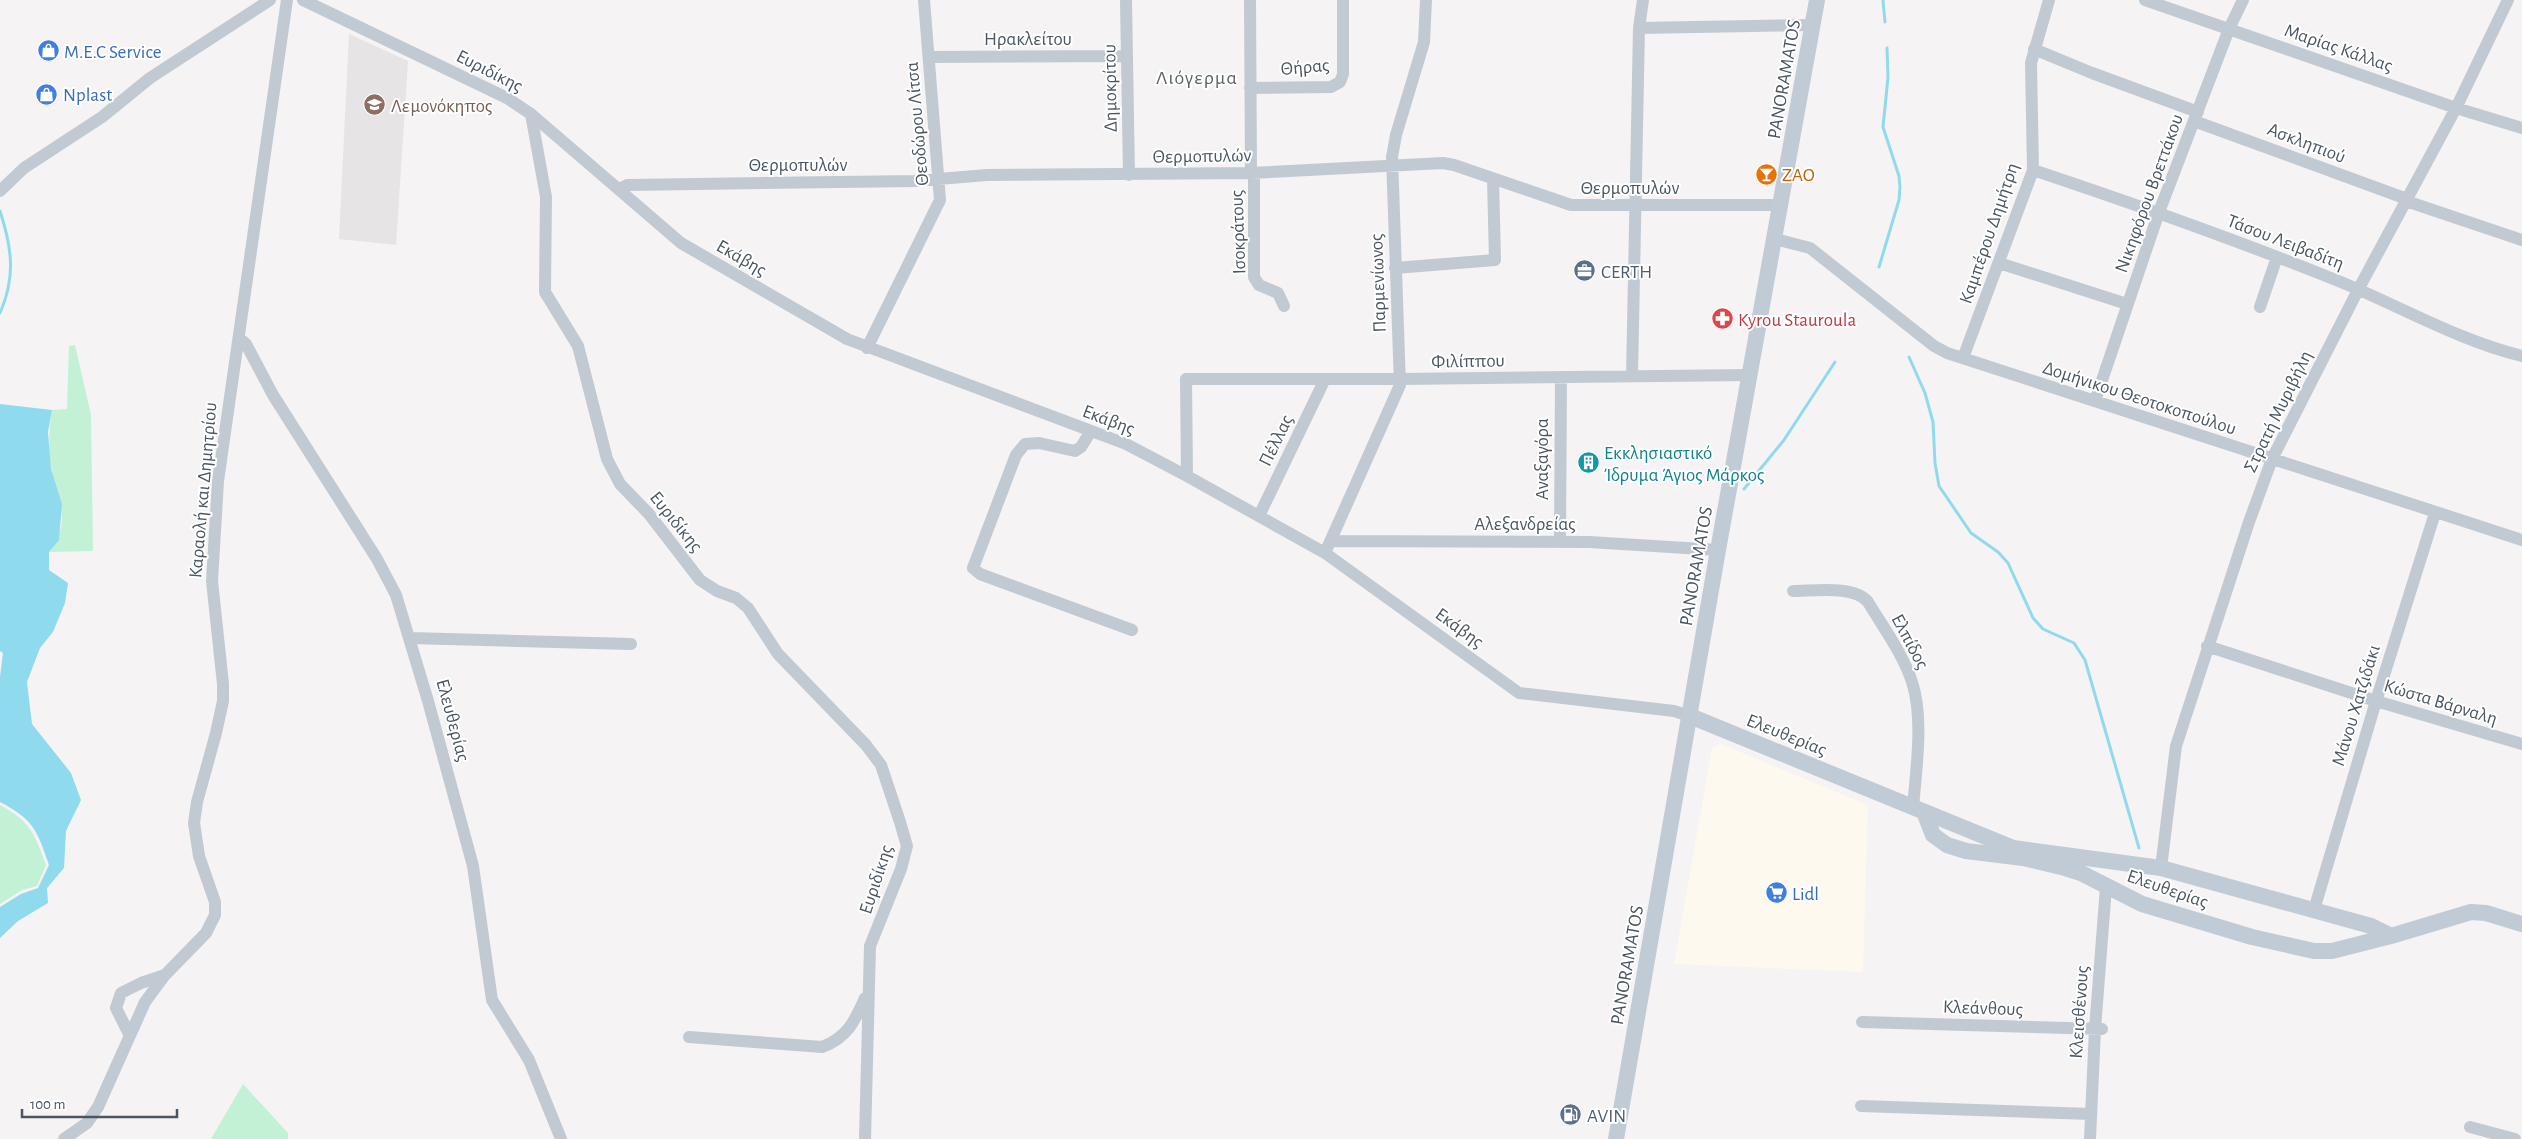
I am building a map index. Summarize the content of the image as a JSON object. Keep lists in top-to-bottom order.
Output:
{
  "streets": {
    "street": [
      "Ηρακλείτου",
      "Μαρίας Κάλλας",
      "Θήρας",
      "Ευριδίκης",
      "PANORAMATOS",
      "Δημοκρίτου",
      "Θεοδώρου Λίτσα",
      "Ασκληπιού",
      "Θερμοπυλών",
      "Νικηφόρου Βρεττάκου",
      "Ισοκράτους",
      "Καμπέρου Δημήτρη",
      "Τάσου Λειβαδίτη",
      "Εκάβης",
      "Παρμενίωνος",
      "Φιλίππου",
      "Δομήνικου Θεοτοκοπούλου",
      "Στρατή Μυριβήλη",
      "Πέλλας",
      "Αναξαγόρα",
      "Καραολή και Δημητρίου",
      "Αλεξανδρείας",
      "Ελπίδος",
      "Κώστα Βάρναλη",
      "Μάνου Χατζιδάκι",
      "Ελευθερίας",
      "Κλεάνθους",
      "Κλεισθένους"
    ]
  },
  "crossings": [
    ["Ηρακλείτου", "Δημοκρίτου"],
    ["Ηρακλείτου", "Θεοδώρου Λίτσα"],
    ["Μαρίας Κάλλας", "Νικηφόρου Βρεττάκου"],
    ["Μαρίας Κάλλας", "Στρατή Μυριβήλη"],
    ["Θήρας", "Ισοκράτους"],
    ["Ευριδίκης", "Εκάβης"],
    ["PANORAMATOS", "Θερμοπυλών"],
    ["PANORAMATOS", "Εκάβης"],
    ["PANORAMATOS", "Φιλίππου"],
    ["PANORAMATOS", "Δομήνικου Θεοτοκοπούλου"],
    ["PANORAMATOS", "Αλεξανδρείας"],
    ["PANORAMATOS", "Ελευθερίας"],
    ["Δημοκρίτου", "Θερμοπυλών"],
    ["Θεοδώρου Λίτσα", "Θερμοπυλών"],
    ["Θεοδώρου Λίτσα", "Εκάβης"],
    ["Ασκληπιού", "Νικηφόρου Βρεττάκου"],
    ["Ασκληπιού", "Καμπέρου Δημήτρη"],
    ["Ασκληπιού", "Στρατή Μυριβήλη"],
    ["Θερμοπυλών", "Ισοκράτους"],
    ["Θερμοπυλών", "Εκάβης"],
    ["Θερμοπυλών", "Παρμενίωνος"],
    ["Νικηφόρου Βρεττάκου", "Τάσου Λειβαδίτη"],
    ["Νικηφόρου Βρεττάκου", "Δομήνικου Θεοτοκοπούλου"],
    ["Καμπέρου Δημήτρη", "Τάσου Λειβαδίτη"],
    ["Καμπέρου Δημήτρη", "Δομήνικου Θεοτοκοπούλου"],
    ["Τάσου Λειβαδίτη", "Στρατή Μυριβήλη"],
    ["Εκάβης", "Παρμενίωνος"],
    ["Εκάβης", "Φιλίππου"],
    ["Εκάβης", "Πέλλας"],
    ["Εκάβης", "Ελευθερίας"],
    ["Παρμενίωνος", "Φιλίππου"],
    ["Παρμενίωνος", "Αλεξανδρείας"],
    ["Φιλίππου", "Πέλλας"],
    ["Φιλίππου", "Αναξαγόρα"],
    ["Δομήνικου Θεοτοκοπούλου", "Στρατή Μυριβήλη"],
    ["Δομήνικου Θεοτοκοπούλου", "Μάνου Χατζιδάκι"],
    ["Στρατή Μυριβήλη", "Κώστα Βάρναλη"],
    ["Στρατή Μυριβήλη", "Ελευθερίας"],
    ["Αναξαγόρα", "Αλεξανδρείας"],
    ["Καραολή και Δημητρίου", "Ελευθερίας"],
    ["Ελπίδος", "Ελευθερίας"],
    ["Κώστα Βάρναλη", "Μάνου Χατζιδάκι"],
    ["Μάνου Χατζιδάκι", "Ελευθερίας"],
    ["Ελευθερίας", "Κλεισθένους"],
    ["Κλεάνθους", "Κλεισθένους"]
  ],
  "districts": ["Λιόγερμα"],
  "places": {
    "shop": ["M.E.C Service", "Nplast"],
    "school or university": ["Λεμονόκηπος"],
    "bar": ["ZAO"],
    "office": ["CERTH"],
    "pharmacy": ["Kyrou Stauroula"],
    "building": ["Εκκλησιαστικό Ίδρυμα Άγιος Μάρκος"],
    "supermarket": ["Lidl"],
    "fuel station": ["AVIN"]
  },
  "scale_bar": "100 m"
}
